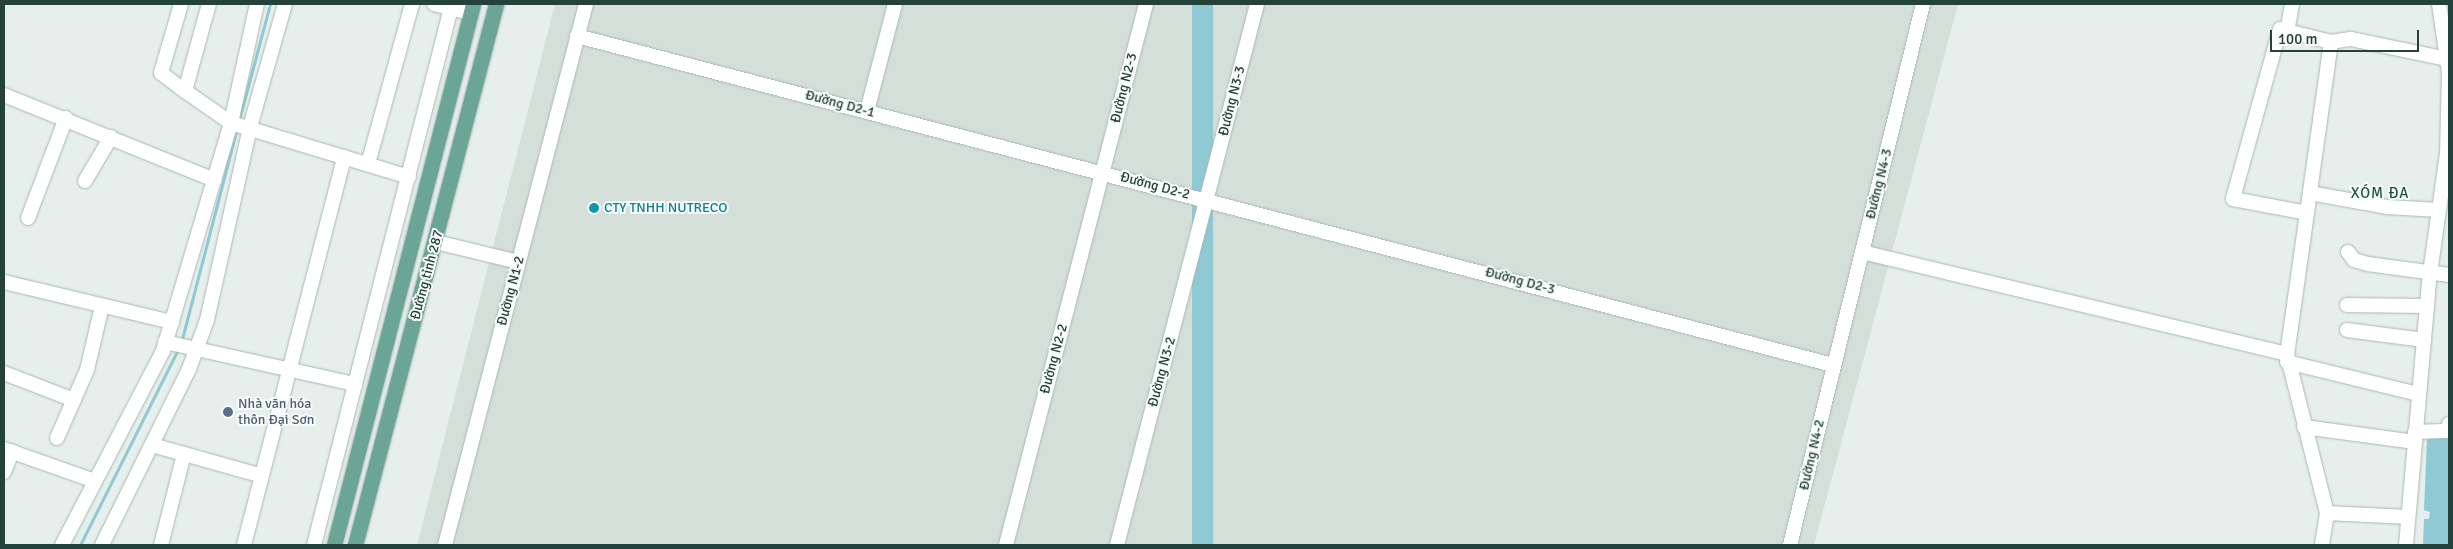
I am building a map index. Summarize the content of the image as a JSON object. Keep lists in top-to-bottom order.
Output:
{
  "streets": {
    "main road": ["Đường tỉnh 287"],
    "street": [
      "Đường N2-3",
      "Đường N3-3",
      "Đường D2-1",
      "Đường N4-3",
      "Đường D2-2",
      "Đường D2-3",
      "Đường N1-2",
      "Đường N2-2",
      "Đường N3-2",
      "Đường N4-2"
    ]
  },
  "crossings": [
    ["Đường N2-3", "Đường D2-1"],
    ["Đường N2-3", "Đường D2-2"],
    ["Đường N2-3", "Đường N2-2"],
    ["Đường N3-3", "Đường D2-2"],
    ["Đường N3-3", "Đường D2-3"],
    ["Đường N3-3", "Đường N3-2"],
    ["Đường D2-1", "Đường D2-2"],
    ["Đường D2-1", "Đường N1-2"],
    ["Đường D2-1", "Đường N2-2"],
    ["Đường N4-3", "Đường D2-3"],
    ["Đường N4-3", "Đường N4-2"],
    ["Đường D2-2", "Đường D2-3"],
    ["Đường D2-2", "Đường N2-2"],
    ["Đường D2-2", "Đường N3-2"],
    ["Đường D2-3", "Đường N3-2"],
    ["Đường D2-3", "Đường N4-2"]
  ],
  "districts": ["XÓM ĐA"],
  "places": ["CTY TNHH NUTRECO", "Nhà văn hóa thôn Đại Sơn"],
  "scale_bar": "100 m"
}
